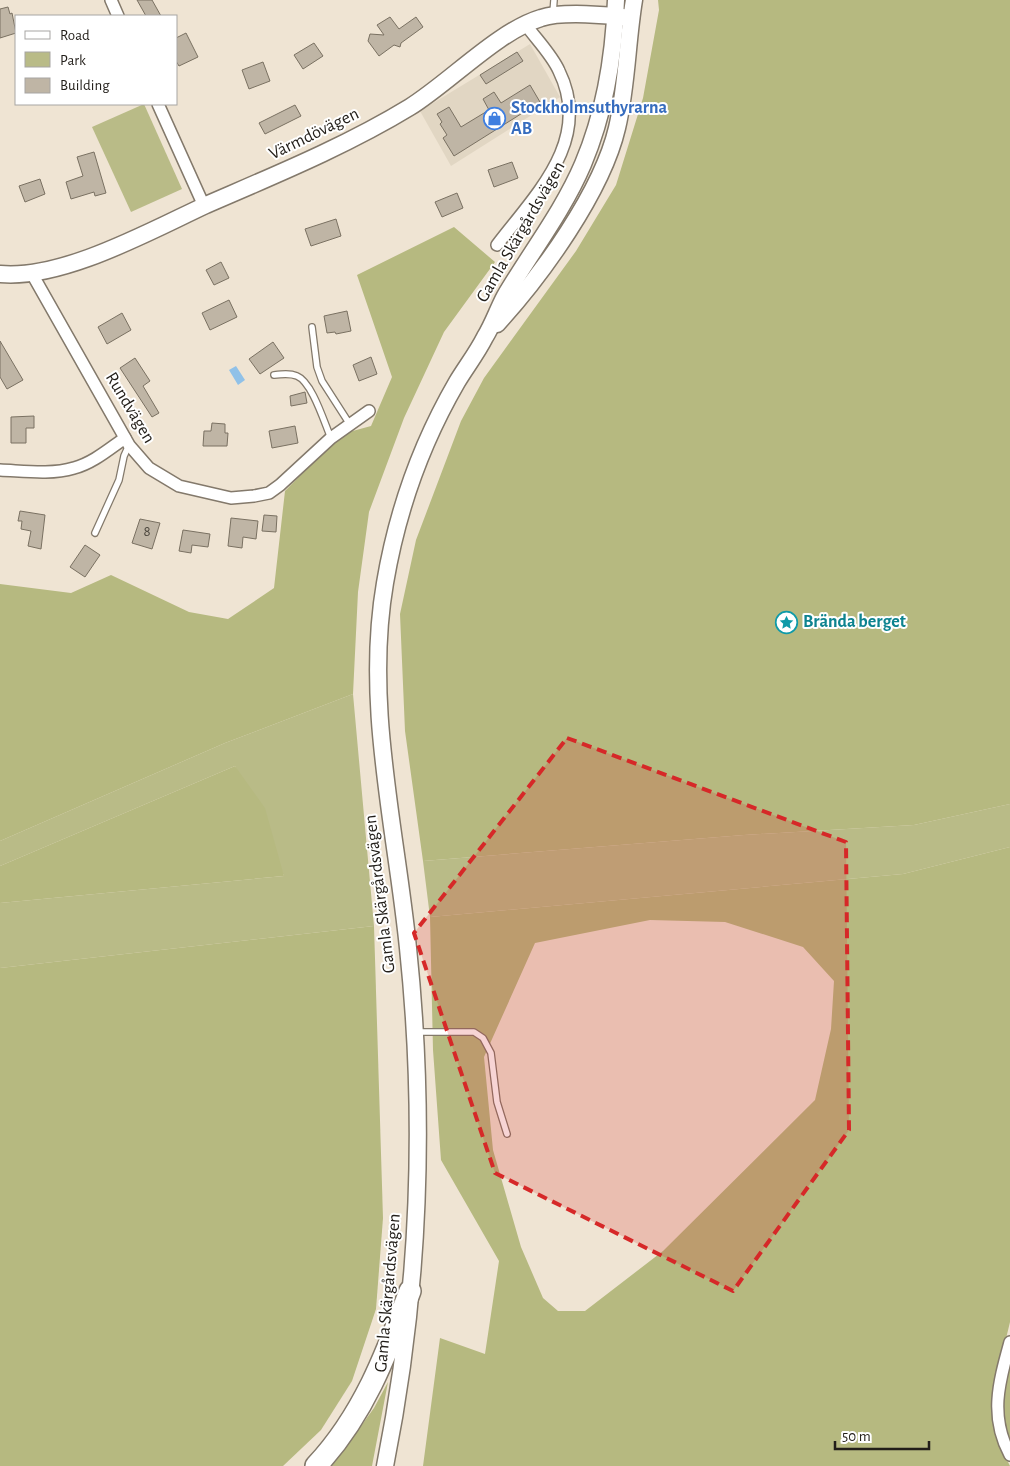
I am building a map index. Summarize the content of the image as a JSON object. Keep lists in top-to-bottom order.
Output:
{
  "streets": {
    "main road": ["Värmdövägen", "Gamla Skärgårdsvägen"],
    "street": ["Rundvägen"]
  },
  "crossings": [
    ["Värmdövägen", "Gamla Skärgårdsvägen"],
    ["Värmdövägen", "Rundvägen"]
  ],
  "places": {
    "shop": ["Stockholmsuthyrarna AB"],
    "place": ["Brända berget"]
  },
  "house_numbers": ["8"],
  "legend": ["Road", "Park", "Building"],
  "scale_bar": "50 m"
}
